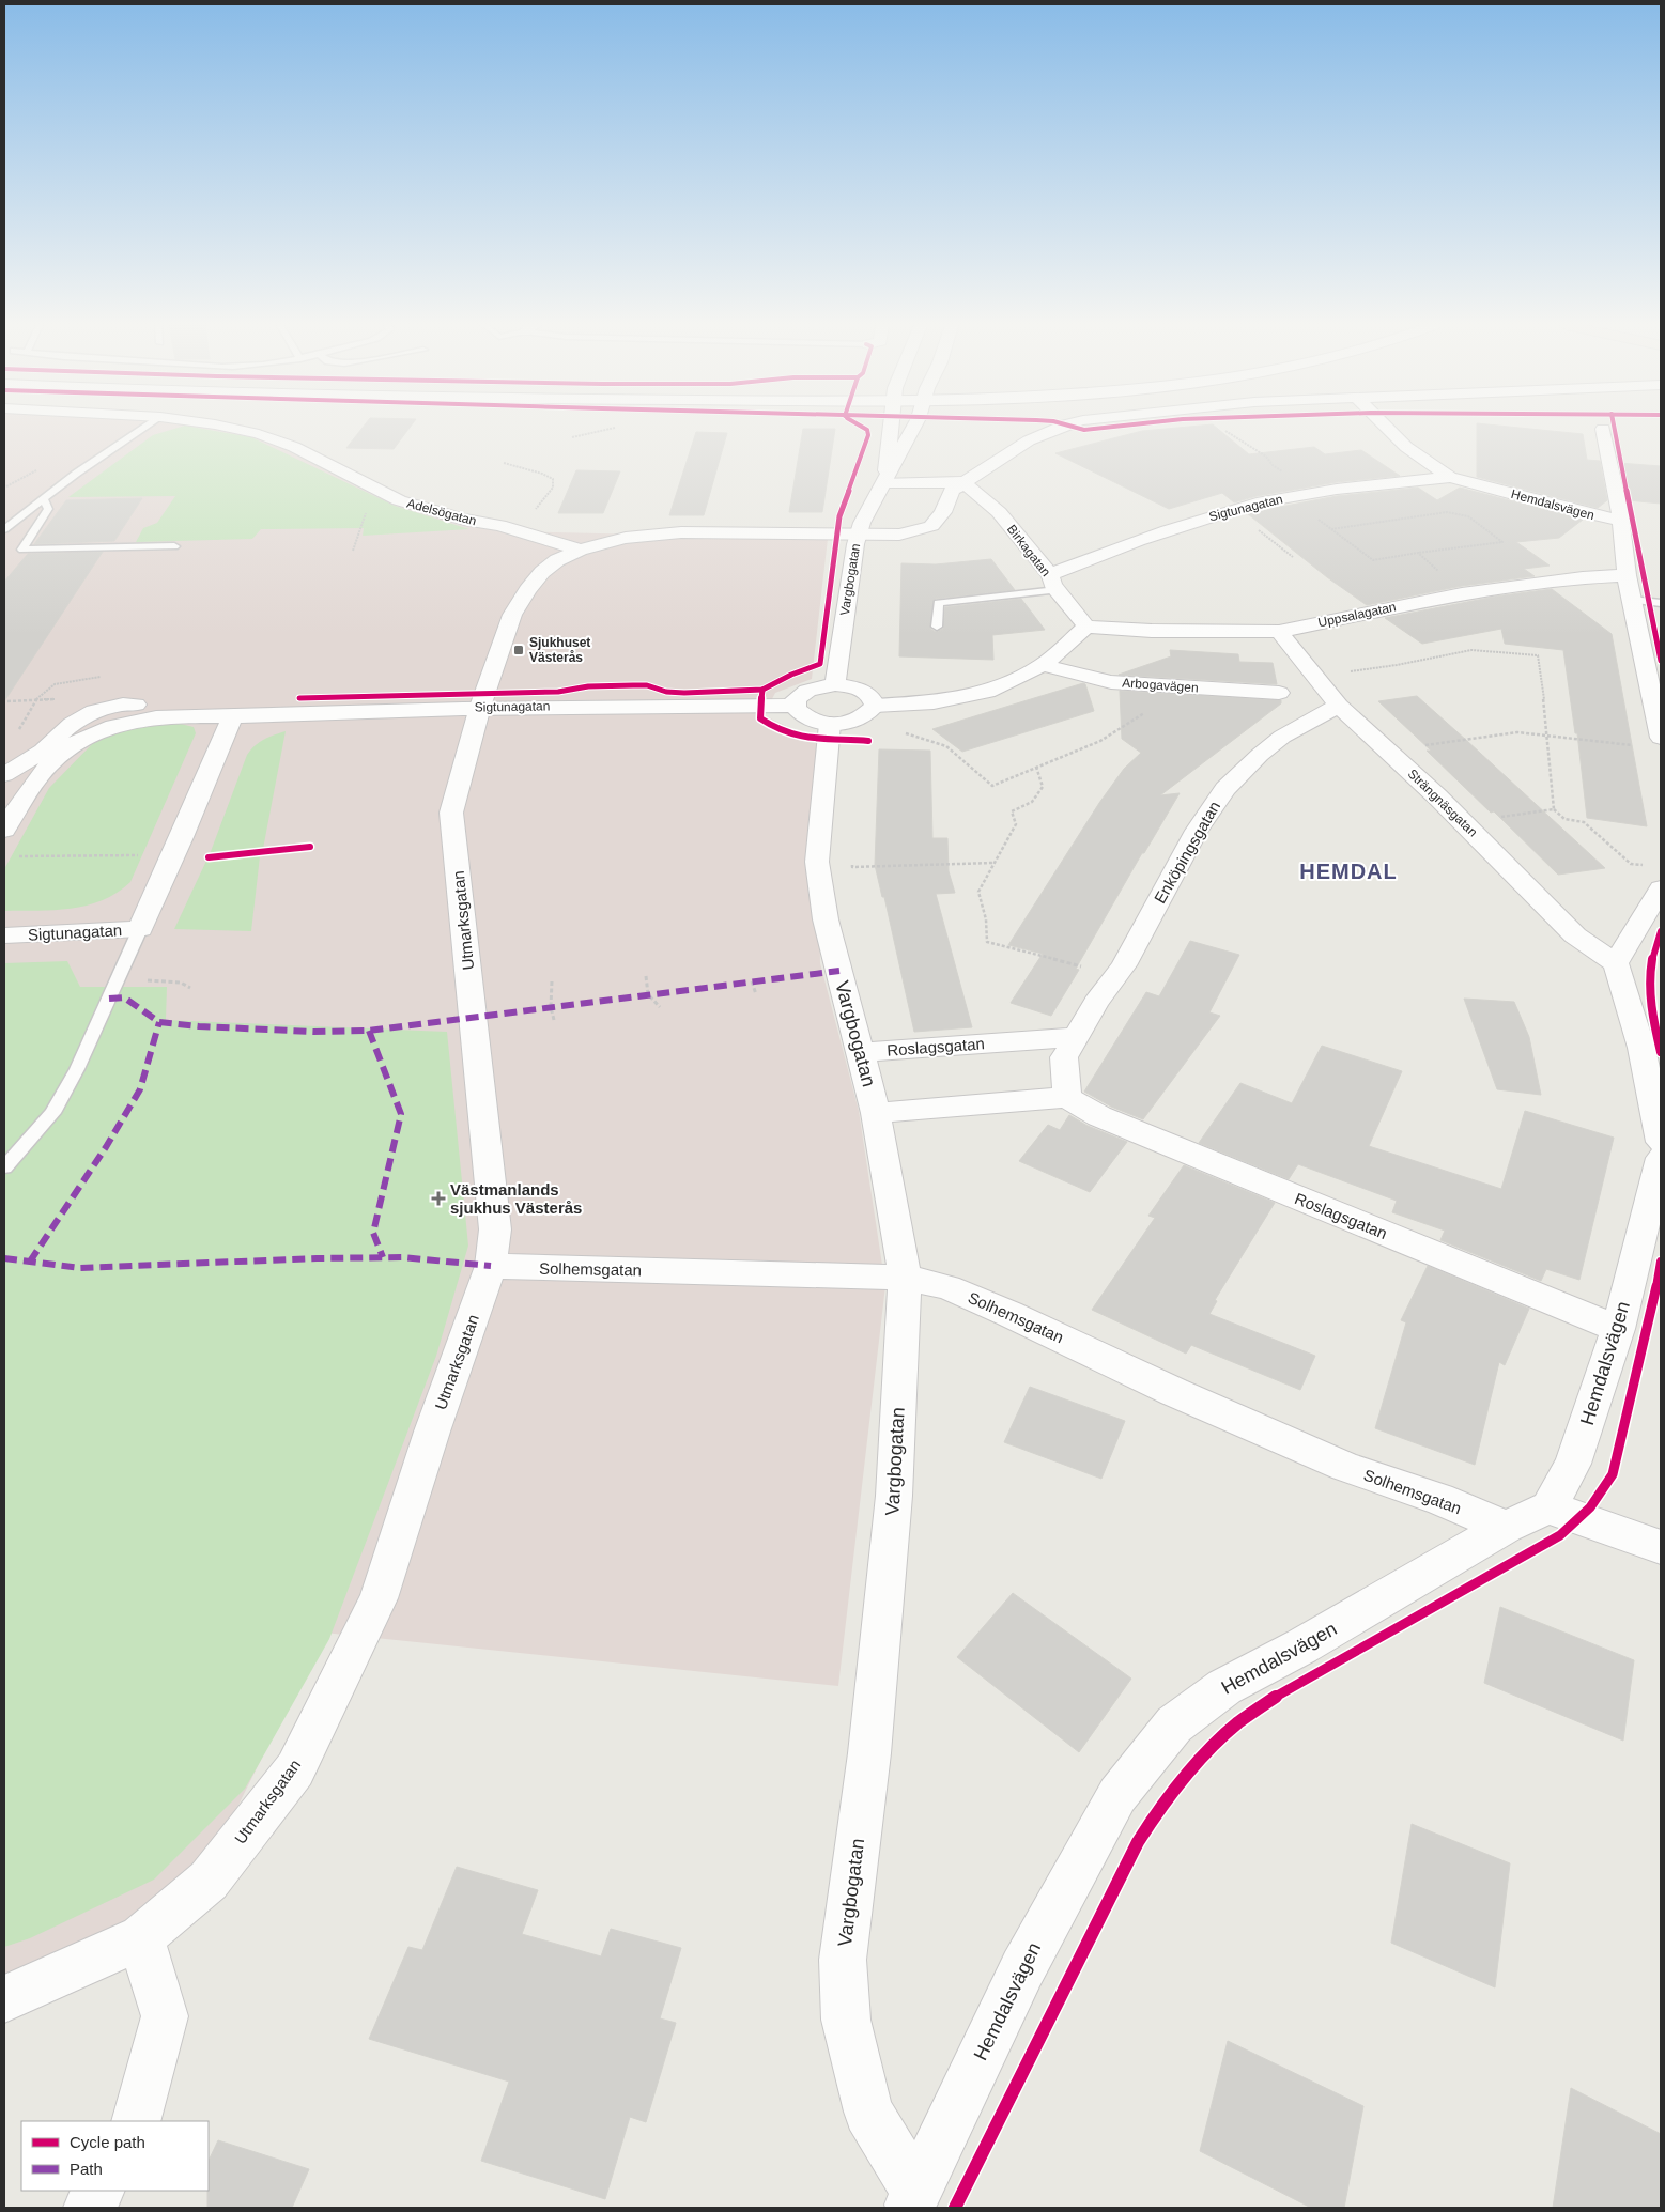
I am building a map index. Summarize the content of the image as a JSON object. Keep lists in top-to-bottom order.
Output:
{
  "streets": {
    "street": [
      "Hemdalsvägen",
      "Sigtunagatan",
      "Adelsögatan",
      "Birkagatan",
      "Vargbogatan",
      "Uppsalagatan",
      "Arbogavägen",
      "Strängnäsgatan",
      "Enköpingsgatan",
      "Utmarksgatan",
      "Roslagsgatan",
      "Solhemsgatan"
    ]
  },
  "crossings": [
    ["Hemdalsvägen", "Sigtunagatan"],
    ["Hemdalsvägen", "Vargbogatan"],
    ["Hemdalsvägen", "Uppsalagatan"],
    ["Hemdalsvägen", "Roslagsgatan"],
    ["Hemdalsvägen", "Solhemsgatan"],
    ["Sigtunagatan", "Birkagatan"],
    ["Sigtunagatan", "Utmarksgatan"],
    ["Adelsögatan", "Utmarksgatan"],
    ["Birkagatan", "Uppsalagatan"],
    ["Vargbogatan", "Roslagsgatan"],
    ["Vargbogatan", "Solhemsgatan"],
    ["Uppsalagatan", "Strängnäsgatan"],
    ["Strängnäsgatan", "Enköpingsgatan"],
    ["Enköpingsgatan", "Roslagsgatan"],
    ["Utmarksgatan", "Solhemsgatan"]
  ],
  "districts": ["HEMDAL"],
  "places": {
    "transit": ["Sjukhuset Västerås"],
    "health": ["Västmanlands sjukhus Västerås"]
  },
  "legend": ["Cycle path", "Path"]
}
